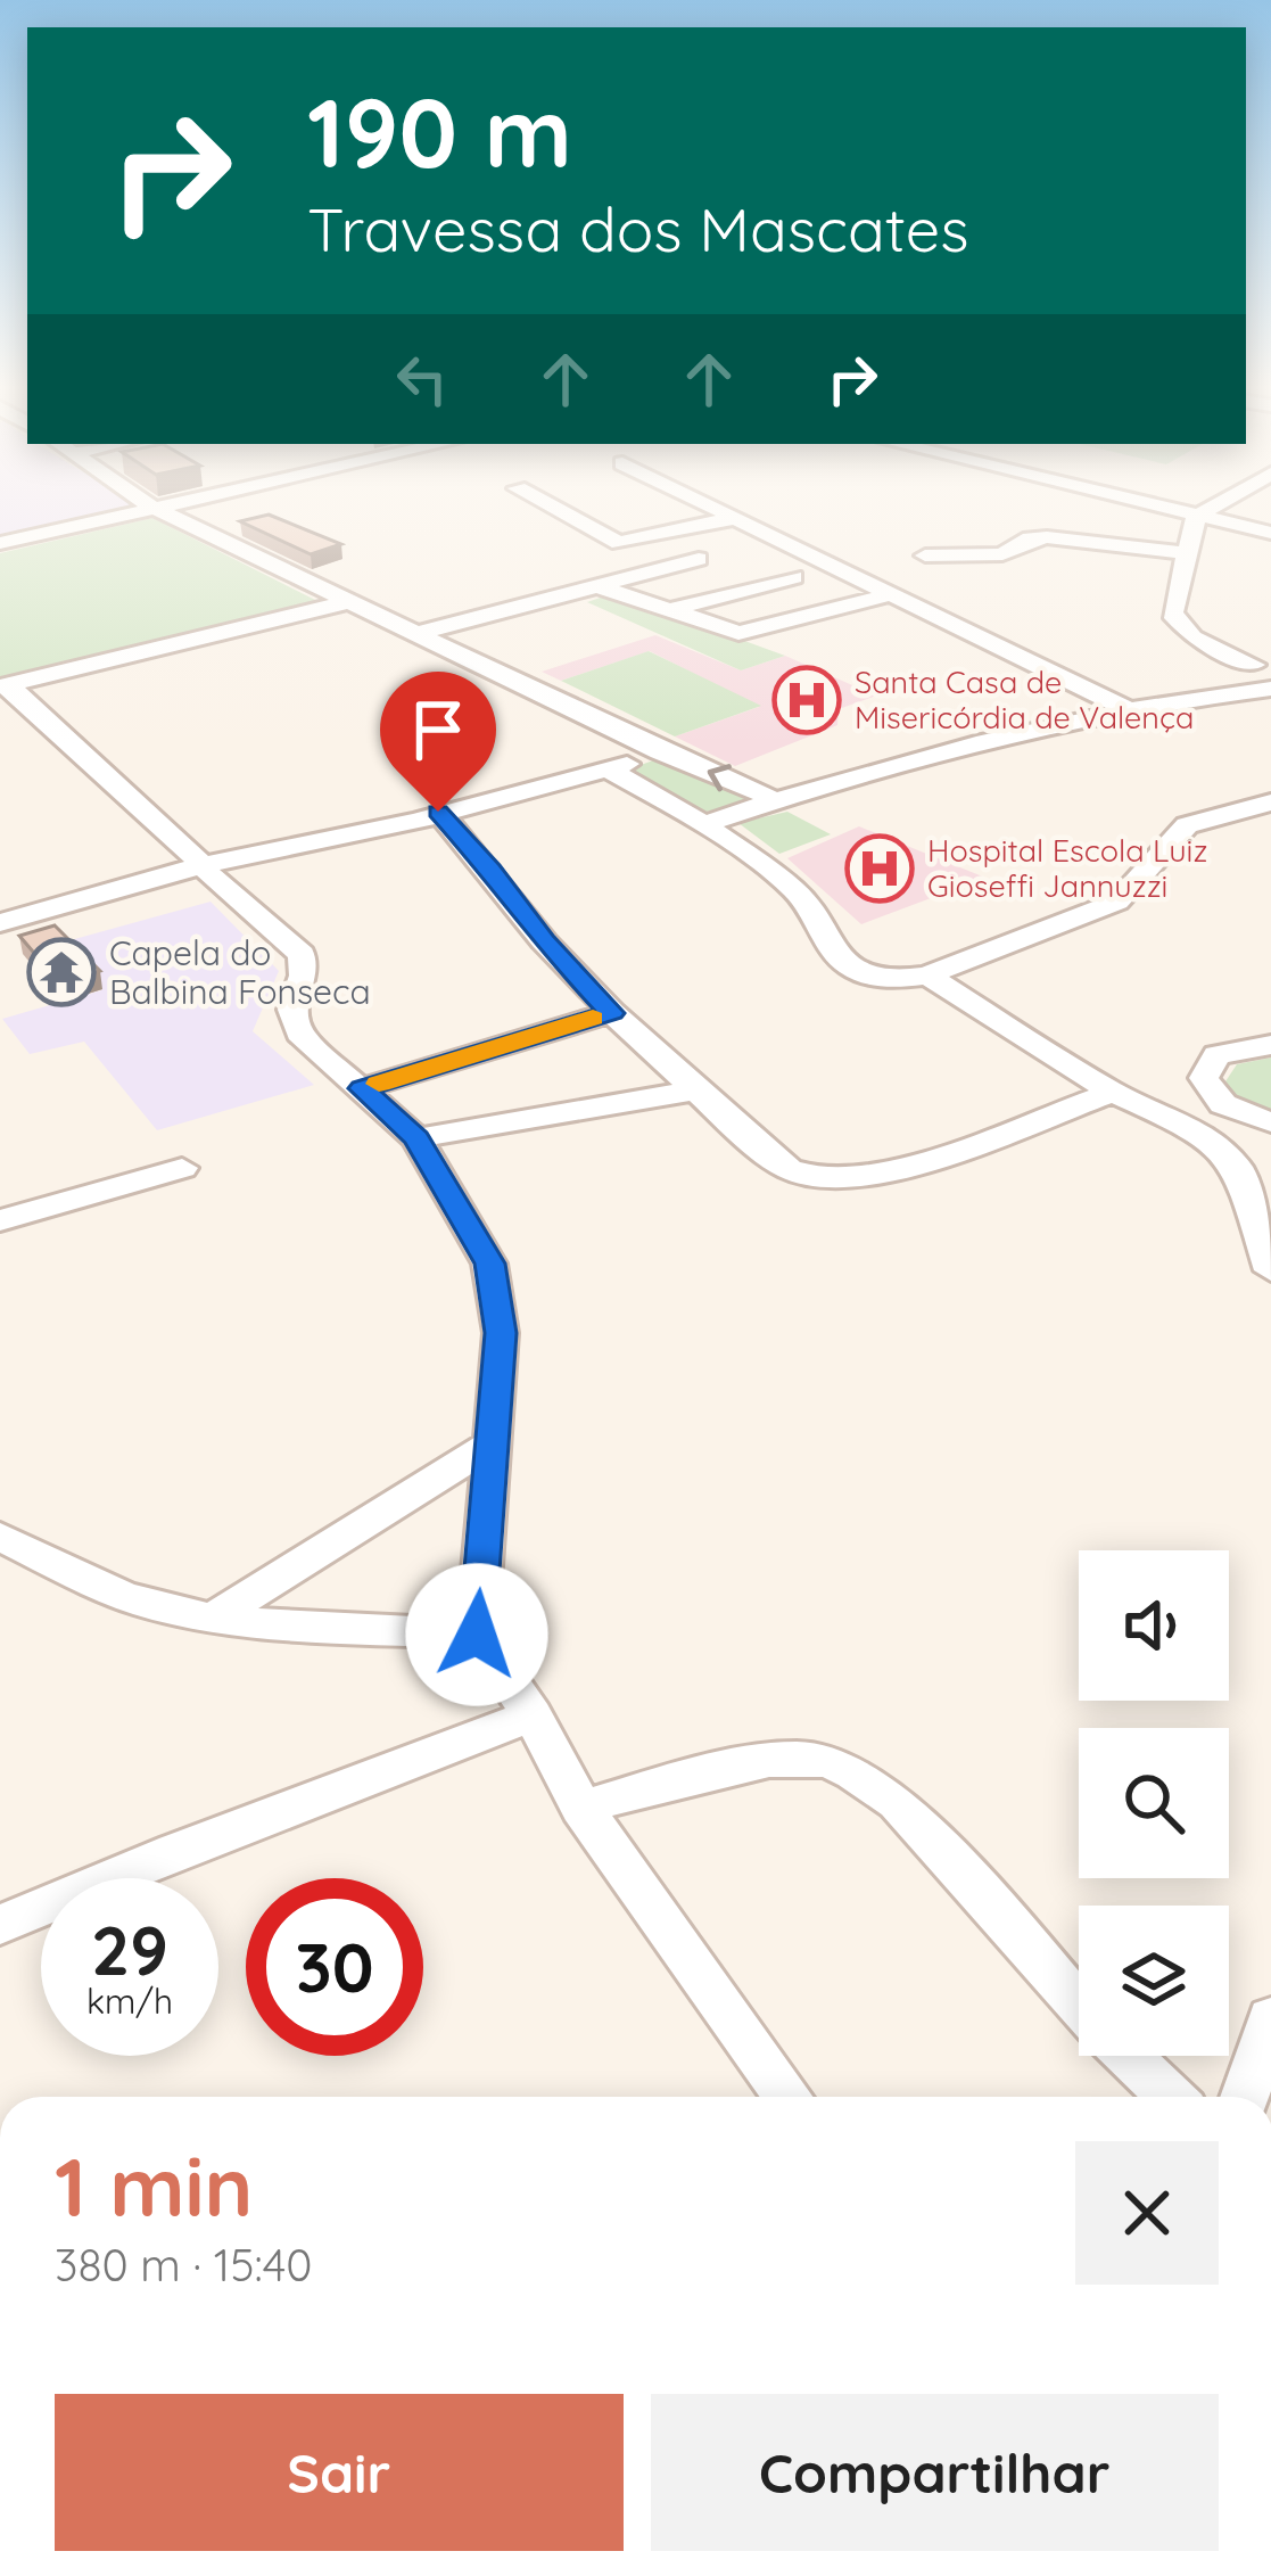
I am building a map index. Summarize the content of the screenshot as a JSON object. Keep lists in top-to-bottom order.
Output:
{
  "places": {
    "hospital": ["Santa Casa de Misericórdia de Valença", "Hospital Escola Luiz Gioseffi Jannuzzi"],
    "temple": ["Capela do Balbina Fonseca"]
  },
  "page": {
    "turn": ["190 m", "Travessa dos Mascates"],
    "speed": "29 km/h",
    "limit": "30",
    "heading": ["1 min", "380 m · 15:40"],
    "buttons": ["Sair", "Compartilhar"]
  }
}
